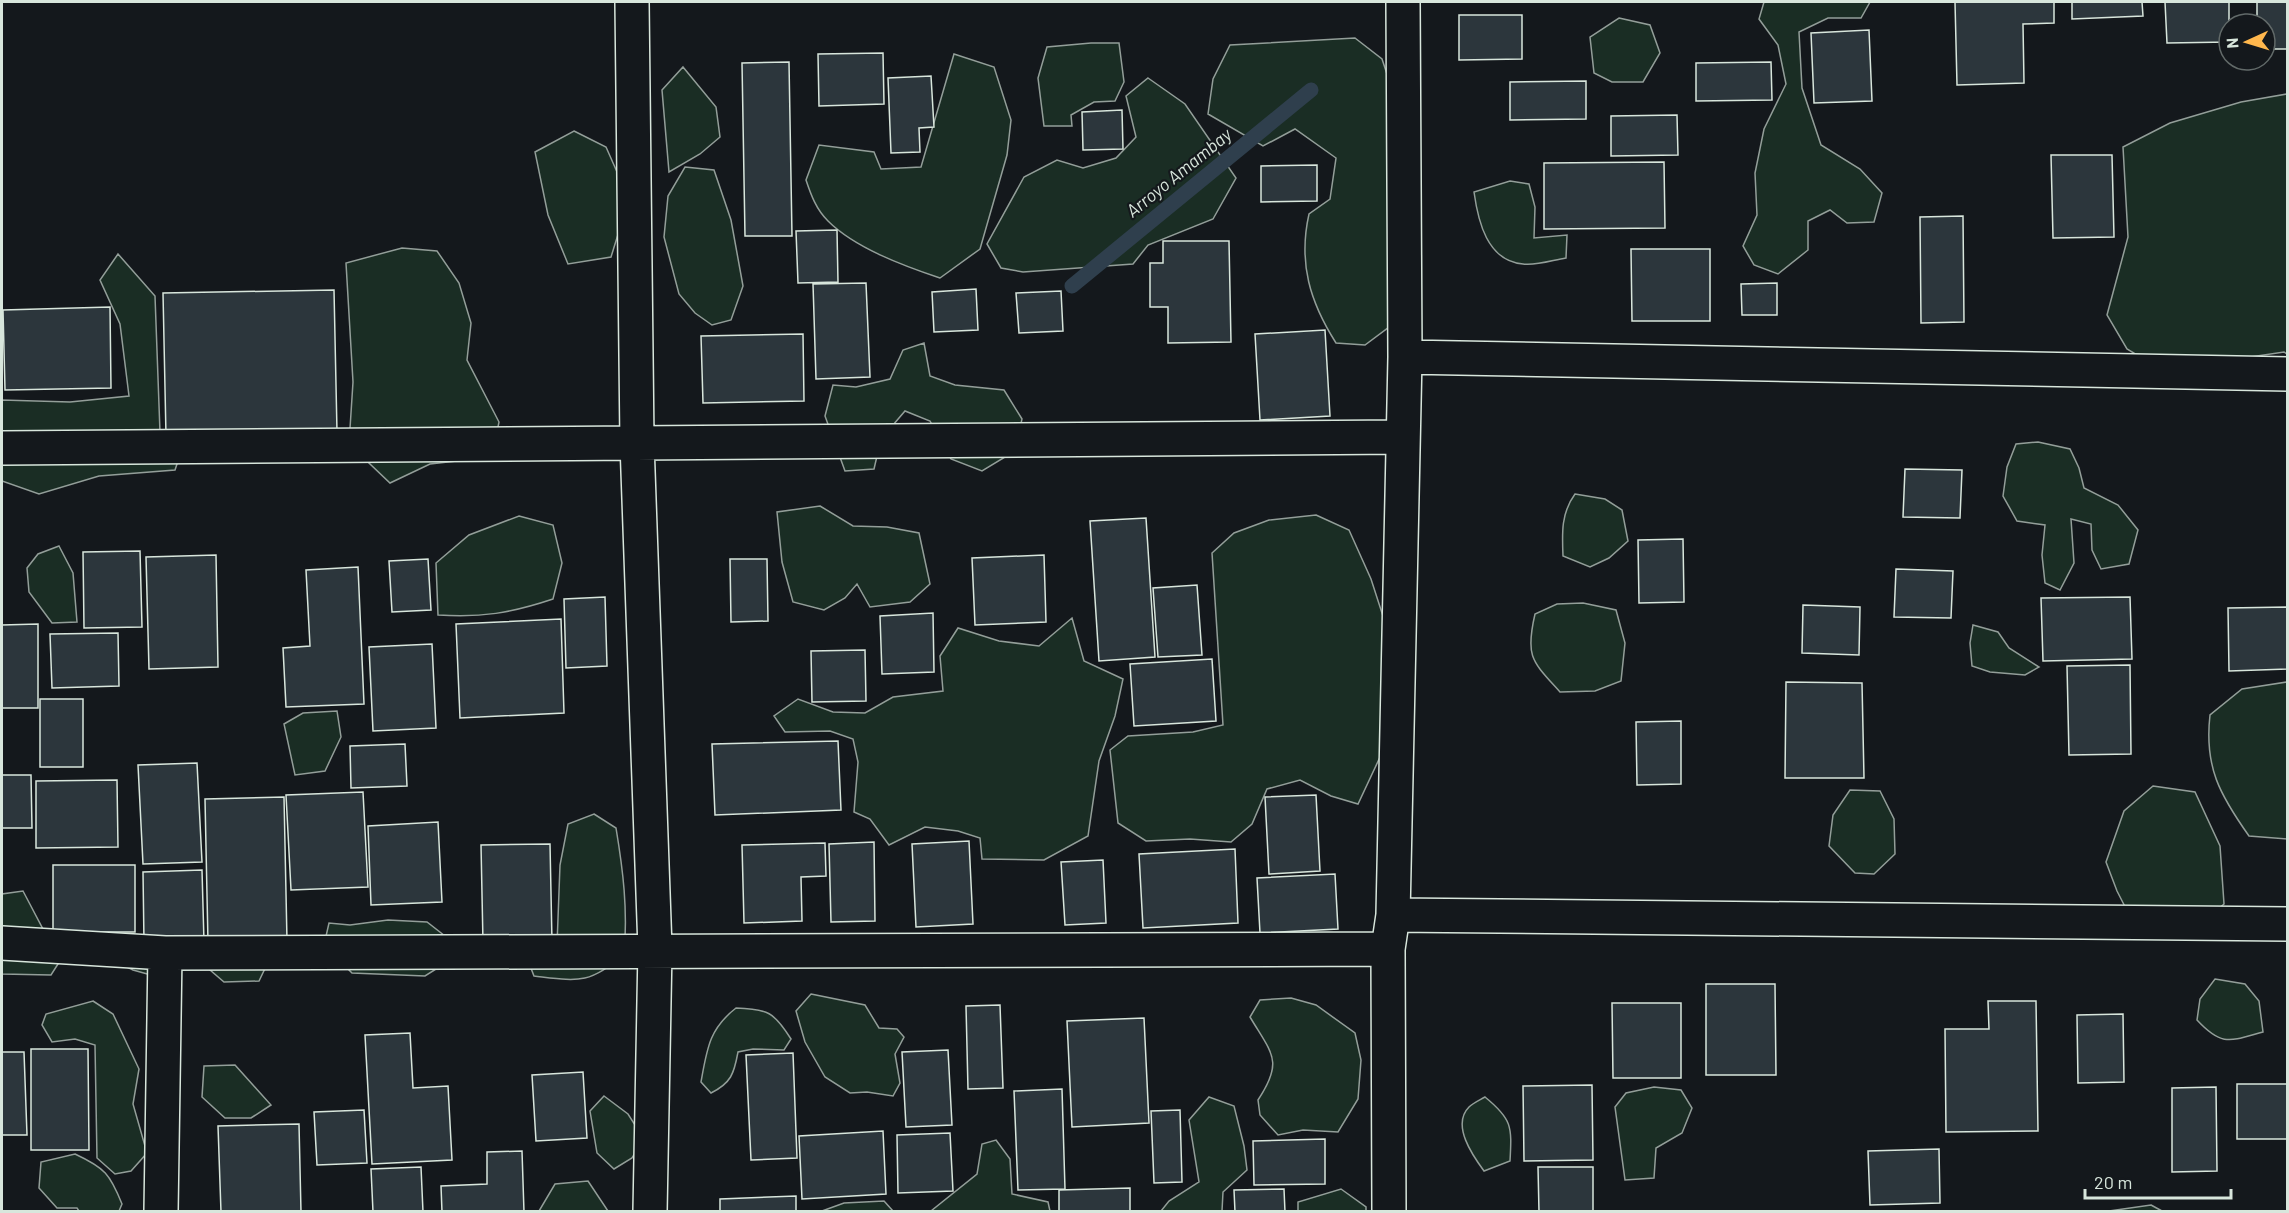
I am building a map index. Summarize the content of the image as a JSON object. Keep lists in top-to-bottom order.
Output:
{
  "water": ["Arroyo Amambay"],
  "scale_bar": "20 m",
  "north": "left"
}
